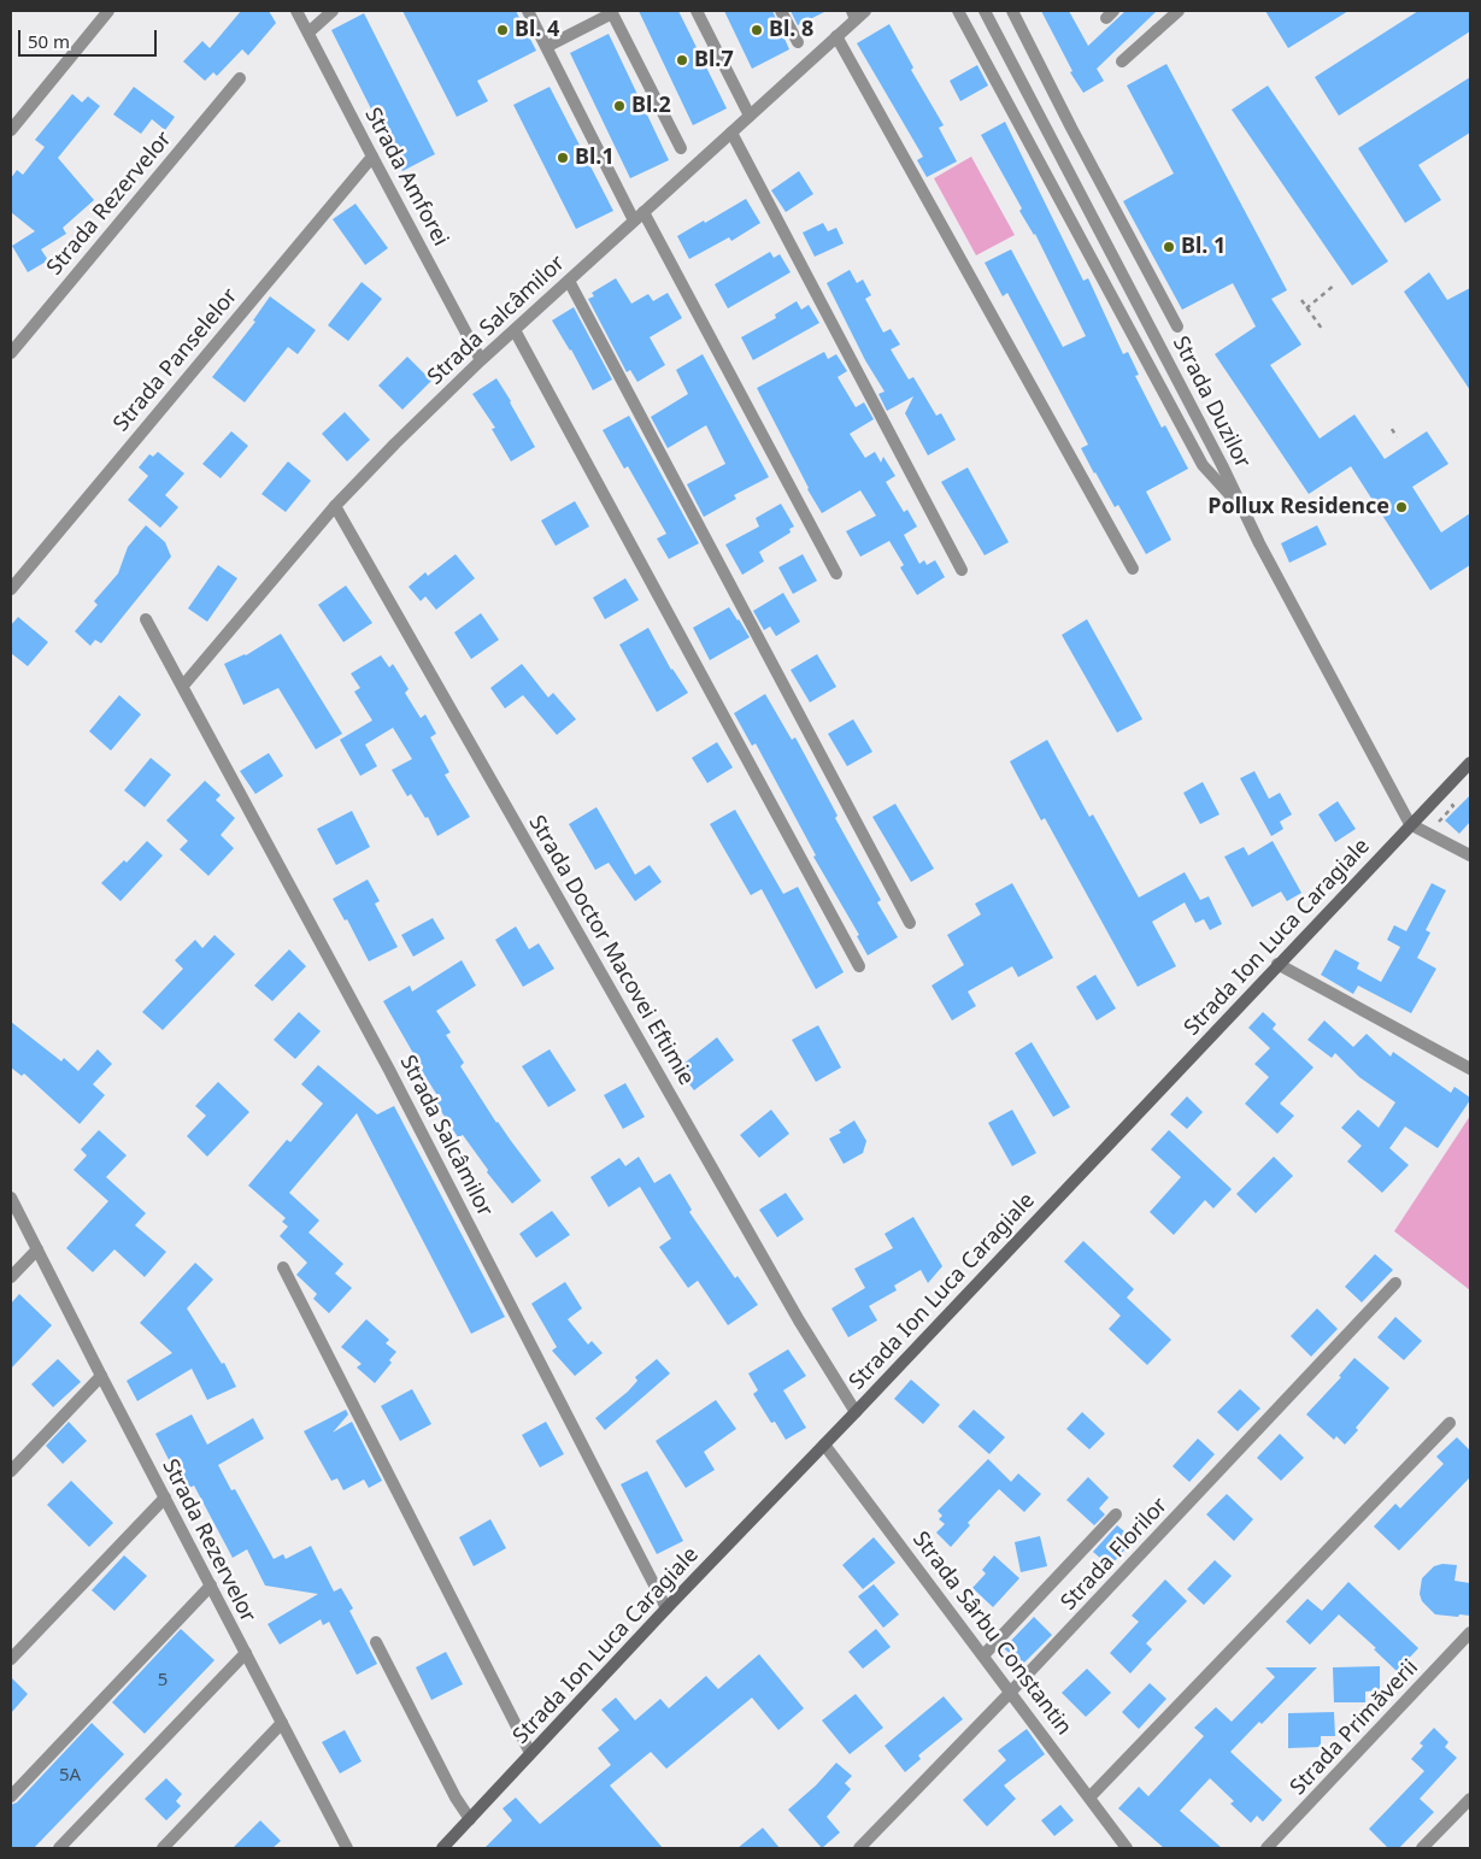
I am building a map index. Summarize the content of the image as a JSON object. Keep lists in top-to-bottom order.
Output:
{
  "streets": {
    "main road": ["Strada Ion Luca Caragiale"],
    "street": [
      "Strada Amforei",
      "Strada Rezervelor",
      "Strada Salcâmilor",
      "Strada Panselelor",
      "Strada Duzilor",
      "Strada Doctor Macovei Eftimie",
      "Strada Florilor",
      "Strada Sârbu Constantin",
      "Strada Primăverii"
    ]
  },
  "crossings": [
    ["Strada Amforei", "Strada Salcâmilor"],
    ["Strada Amforei", "Strada Panselelor"],
    ["Strada Salcâmilor", "Strada Ion Luca Caragiale"],
    ["Strada Salcâmilor", "Strada Doctor Macovei Eftimie"],
    ["Strada Duzilor", "Strada Ion Luca Caragiale"],
    ["Strada Ion Luca Caragiale", "Strada Doctor Macovei Eftimie"],
    ["Strada Ion Luca Caragiale", "Strada Sârbu Constantin"],
    ["Strada Florilor", "Strada Sârbu Constantin"]
  ],
  "places": [
    "Bl. 4",
    "Bl. 8",
    "Bl.7",
    "Bl.2",
    "Bl.1",
    "Bl. 1",
    "Pollux Residence"
  ],
  "house_numbers": ["5", "5A"],
  "scale_bar": "50 m"
}
